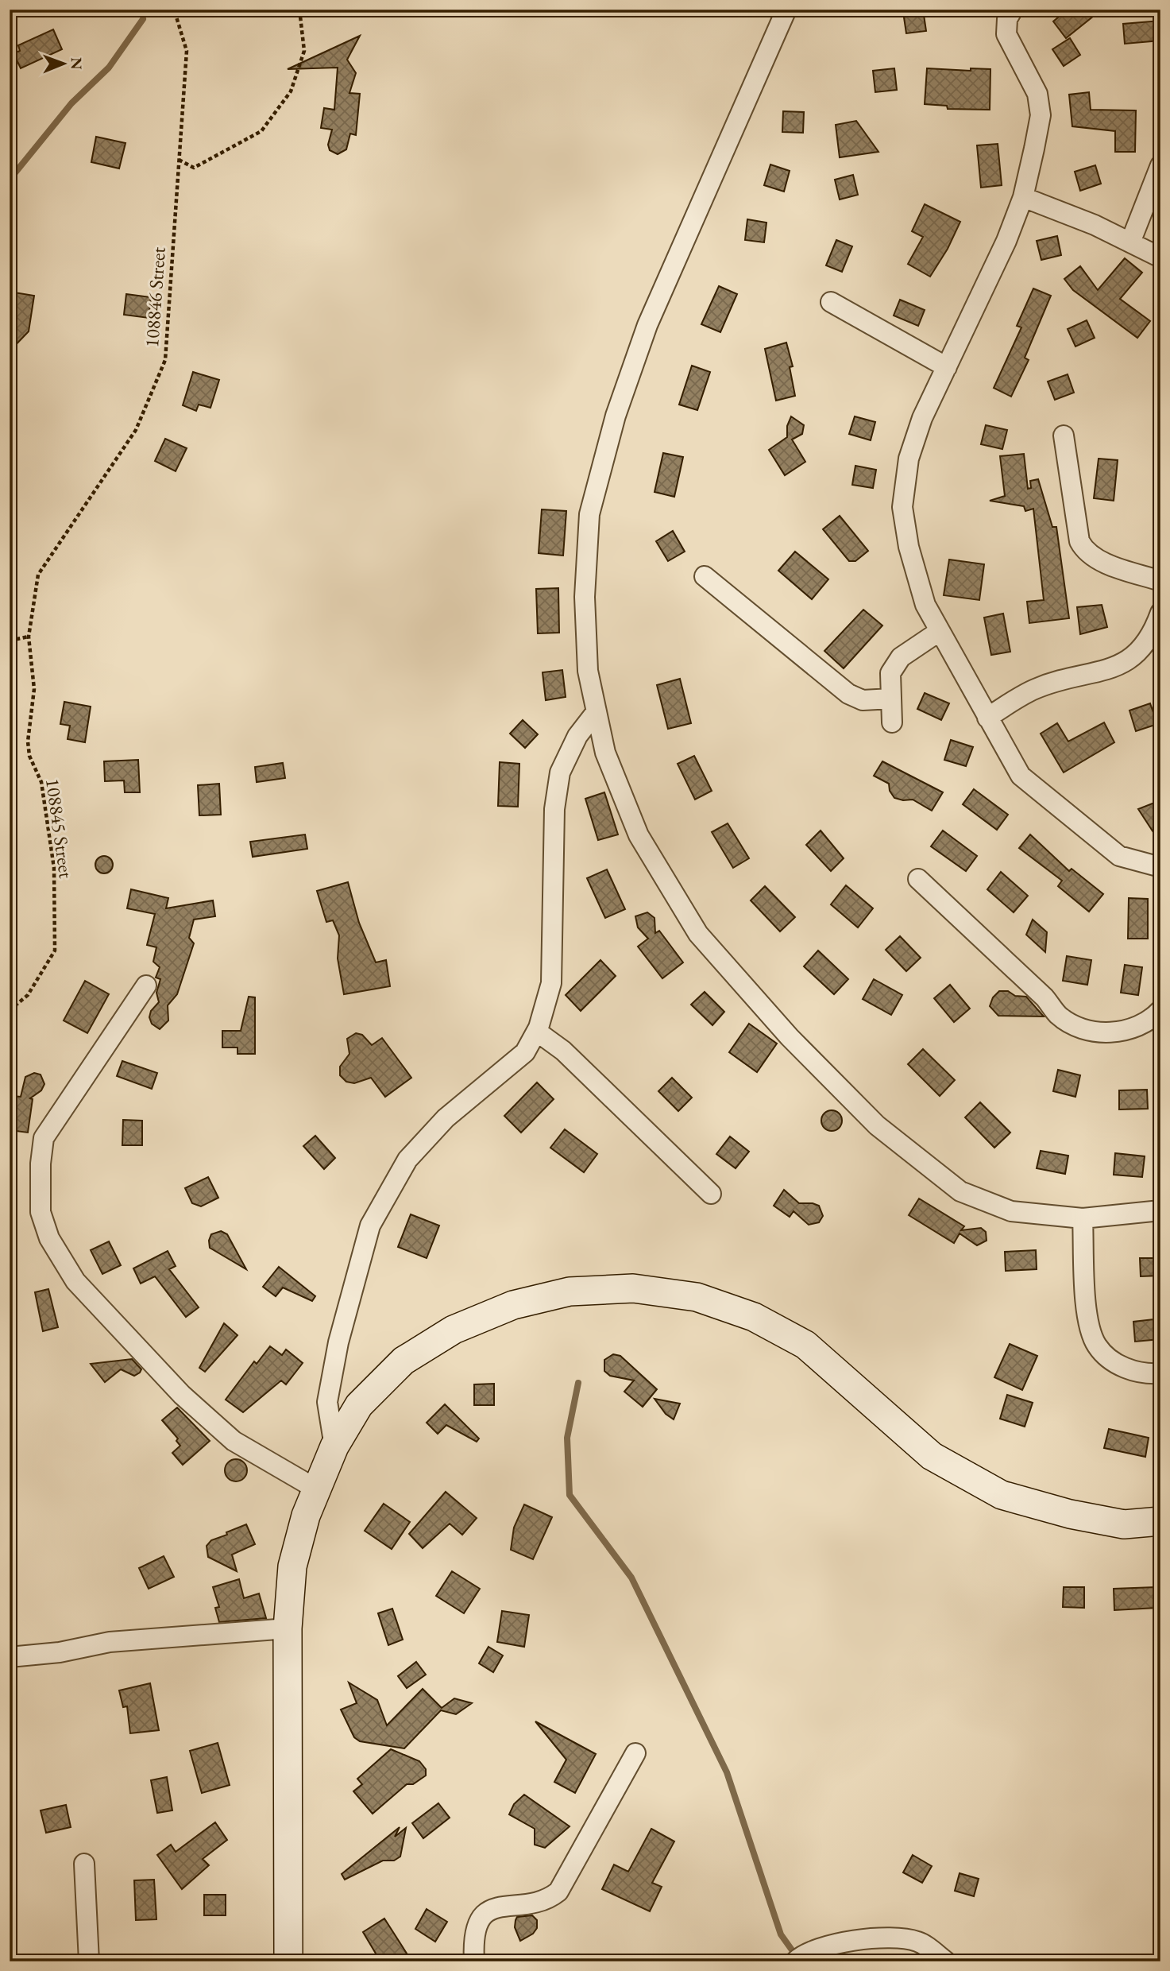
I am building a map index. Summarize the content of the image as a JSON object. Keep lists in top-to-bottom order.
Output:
{
  "streets": {
    "path": ["108846 Street", "108845 Street"]
  },
  "crossings": [
    ["108846 Street", "108845 Street"]
  ],
  "north": "right"
}
